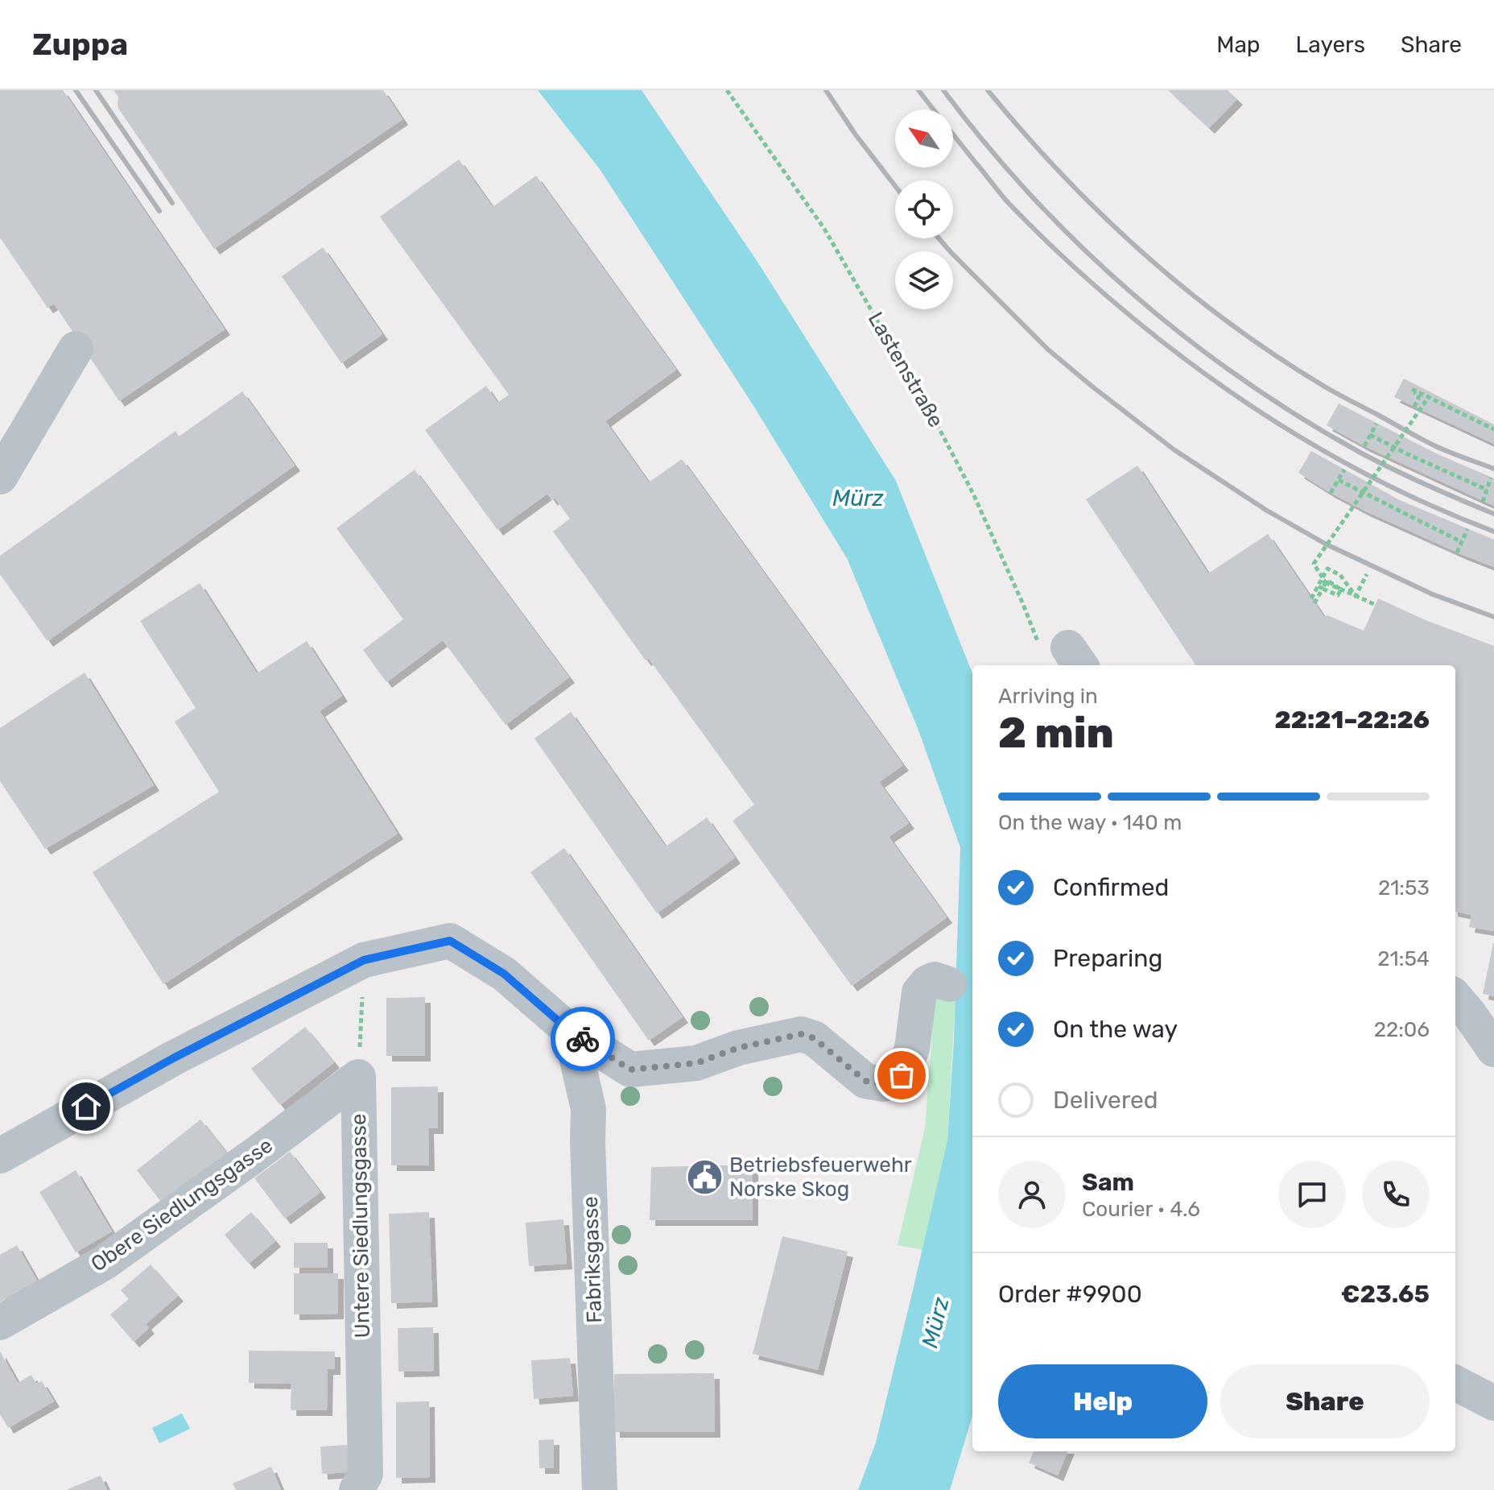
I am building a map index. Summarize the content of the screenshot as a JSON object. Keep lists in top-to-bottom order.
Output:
{
  "streets": {
    "street": ["Obere Siedlungsgasse", "Untere Siedlungsgasse", "Fabriksgasse"],
    "path": ["Lastenstraße"]
  },
  "crossings": [
    ["Obere Siedlungsgasse", "Untere Siedlungsgasse"]
  ],
  "water": ["Mürz"],
  "places": {
    "public building": ["Betriebsfeuerwehr Norske Skog"]
  },
  "north": "top left",
  "page": {
    "header": "Zuppa",
    "nav": ["Map", "Layers", "Share"],
    "heading": ["2 min", "Arriving in", "22:21–22:26"],
    "panel": [
      "Sam",
      "Courier · 4.6",
      "Order #9900",
      "€23.65"
    ],
    "bar": "On the way · 140 m",
    "list": [
      ["Confirmed", "21:53"],
      ["Preparing", "21:54"],
      ["On the way", "22:06"],
      "Delivered"
    ],
    "buttons": ["Help", "Share"]
  }
}
